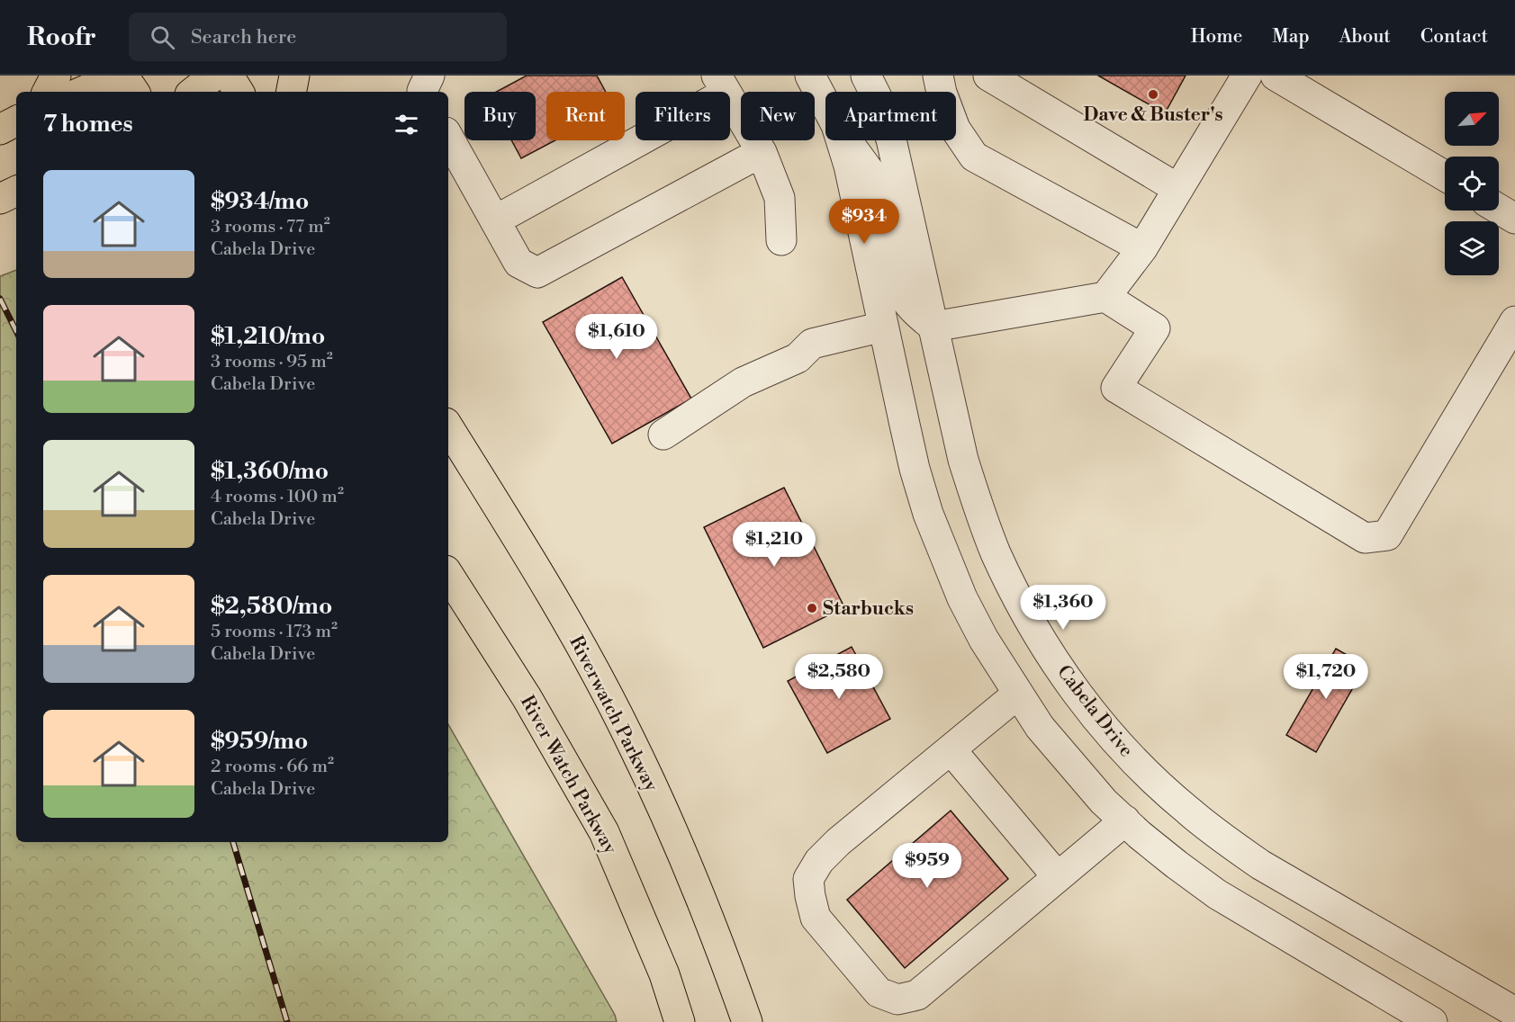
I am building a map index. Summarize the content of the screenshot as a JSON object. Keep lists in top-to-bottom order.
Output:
{
  "streets": {
    "main road": ["Riverwatch Parkway", "River Watch Parkway"],
    "street": ["Cabela Drive"]
  },
  "places": ["Dave & Buster's", "Starbucks"],
  "north": "top right",
  "page": {
    "header": "Roofr",
    "search": "Search here",
    "nav": [
      "Home",
      "Map",
      "About",
      "Contact"
    ],
    "chip": [
      "Buy",
      "Rent",
      "Filters",
      "New",
      "Apartment"
    ],
    "heading": "7 homes",
    "list": [
      {
        "name": "$934/mo",
        "note": "3 rooms · 77 m² · Cabela Drive"
      },
      {
        "name": "$1,210/mo",
        "note": "3 rooms · 95 m² · Cabela Drive"
      },
      {
        "name": "$1,360/mo",
        "note": "4 rooms · 100 m² · Cabela Drive"
      },
      {
        "name": "$2,580/mo",
        "note": "5 rooms · 173 m² · Cabela Drive"
      },
      {
        "name": "$959/mo",
        "note": "2 rooms · 66 m² · Cabela Drive"
      }
    ],
    "price": [
      "$934",
      "$1,610",
      "$1,210",
      "$1,360",
      "$2,580",
      "$1,720",
      "$959"
    ]
  }
}
